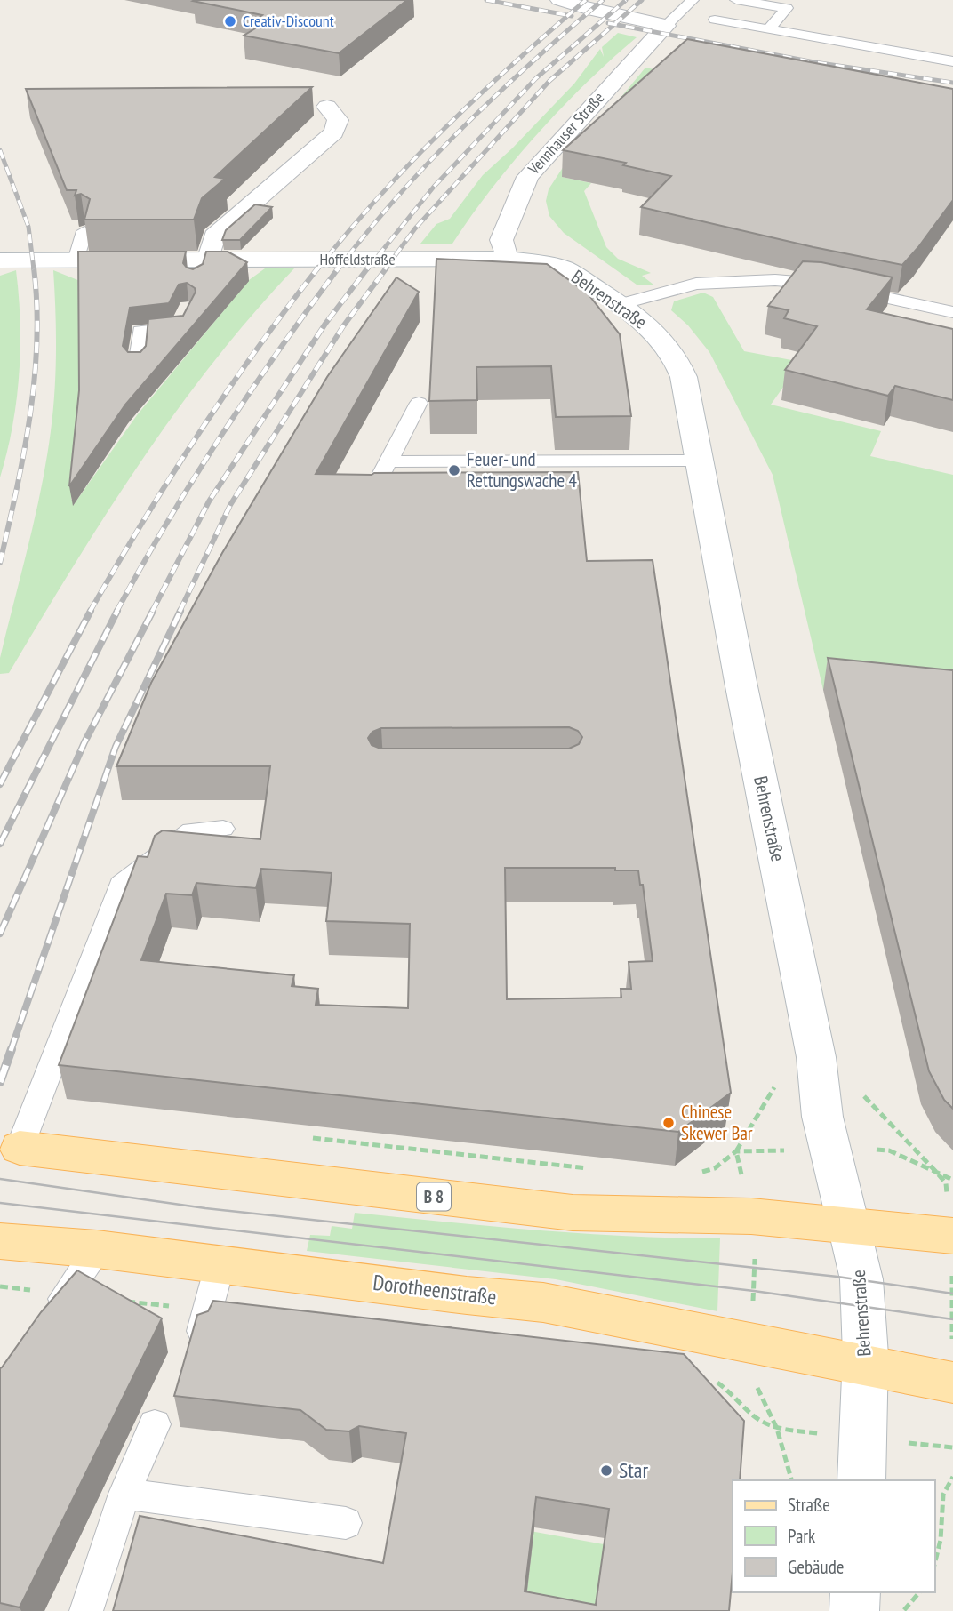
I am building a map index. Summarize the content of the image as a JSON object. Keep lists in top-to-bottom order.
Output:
{
  "streets": {
    "main road": ["B 8", "Dorotheenstraße"],
    "street": ["Vennhauser Straße", "Hoffeldstraße", "Behrenstraße"]
  },
  "crossings": [
    ["Vennhauser Straße", "Hoffeldstraße"],
    ["Vennhauser Straße", "Behrenstraße"],
    ["Hoffeldstraße", "Behrenstraße"],
    ["Behrenstraße", "B 8"],
    ["Behrenstraße", "Dorotheenstraße"]
  ],
  "places": [
    "Creativ-Discount",
    "Feuer- und Rettungswache 4",
    "Chinese Skewer Bar",
    "Star"
  ],
  "legend": ["Straße", "Park", "Gebäude"]
}
